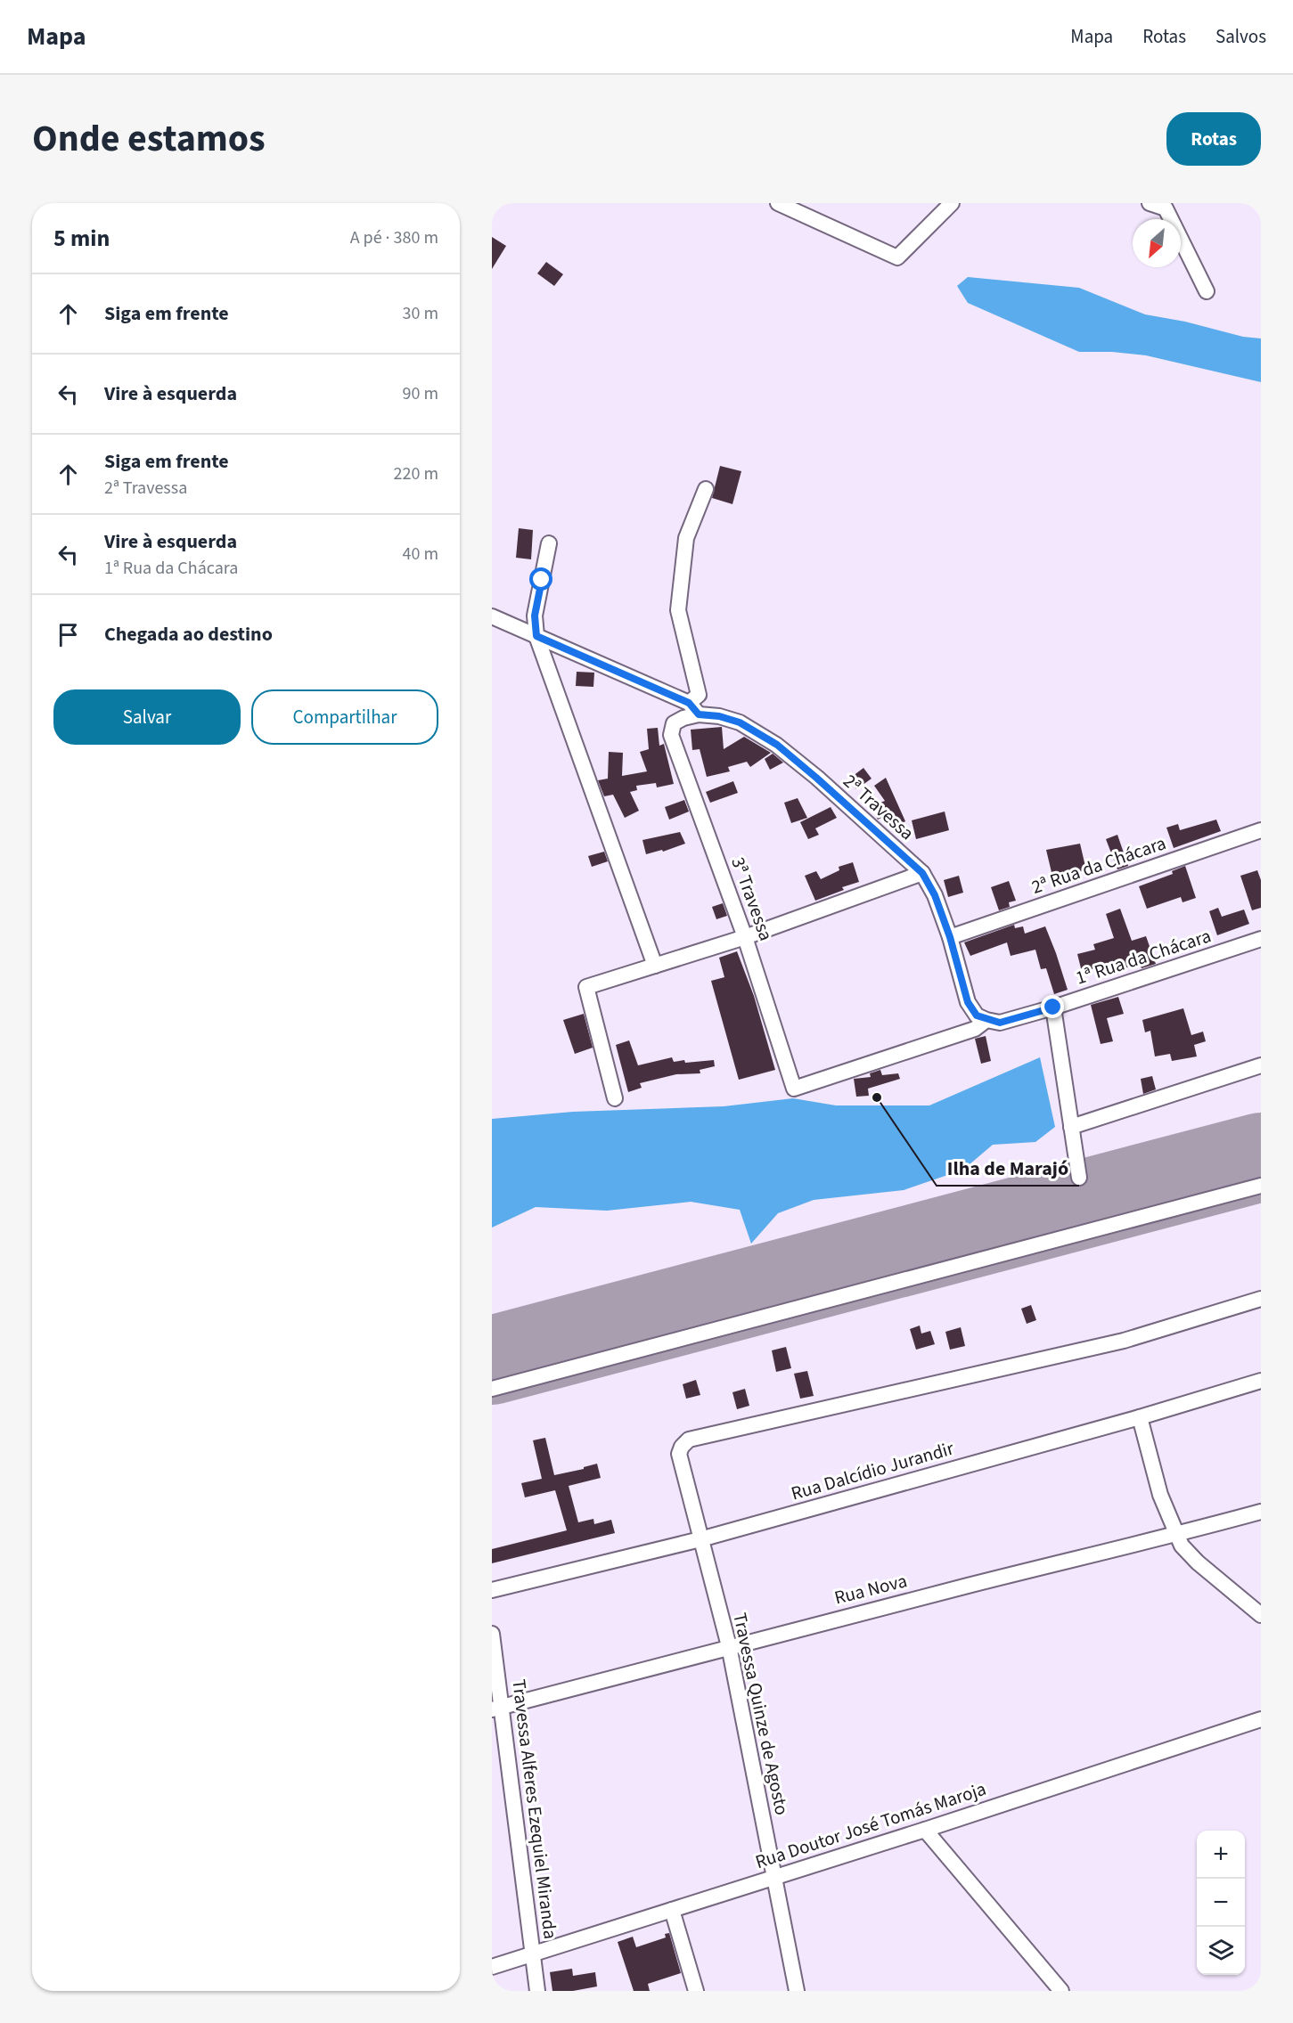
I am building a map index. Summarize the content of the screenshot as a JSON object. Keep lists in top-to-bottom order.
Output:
{
  "streets": {
    "street": [
      "2ª Travessa",
      "2ª Rua da Chácara",
      "3ª Travessa",
      "1ª Rua da Chácara",
      "Rua Dalcídio Jurandir",
      "Rua Nova",
      "Travessa Quinze de Agosto",
      "Travessa Alferes Ezequiel Miranda",
      "Rua Doutor José Tomás Maroja"
    ]
  },
  "crossings": [
    ["2ª Travessa", "2ª Rua da Chácara"],
    ["2ª Travessa", "3ª Travessa"],
    ["2ª Travessa", "1ª Rua da Chácara"],
    ["3ª Travessa", "1ª Rua da Chácara"],
    ["Rua Dalcídio Jurandir", "Travessa Quinze de Agosto"],
    ["Rua Nova", "Travessa Quinze de Agosto"],
    ["Rua Nova", "Travessa Alferes Ezequiel Miranda"],
    ["Travessa Quinze de Agosto", "Rua Doutor José Tomás Maroja"],
    ["Travessa Alferes Ezequiel Miranda", "Rua Doutor José Tomás Maroja"]
  ],
  "places": ["Ilha de Marajó"],
  "north": "bottom left",
  "page": {
    "header": "Mapa",
    "nav": ["Mapa", "Rotas", "Salvos"],
    "title": "Onde estamos",
    "buttons": [
      "Rotas",
      ["Salvar", "Compartilhar"]
    ],
    "heading": ["5 min", "A pé · 380 m"],
    "list": [
      ["Siga em frente", "30 m"],
      ["Vire à esquerda", "90 m"],
      ["Siga em frente", "2ª Travessa", "220 m"],
      ["Vire à esquerda", "1ª Rua da Chácara", "40 m"],
      "Chegada ao destino"
    ],
    "map_buttons": ["+", "−"]
  }
}
